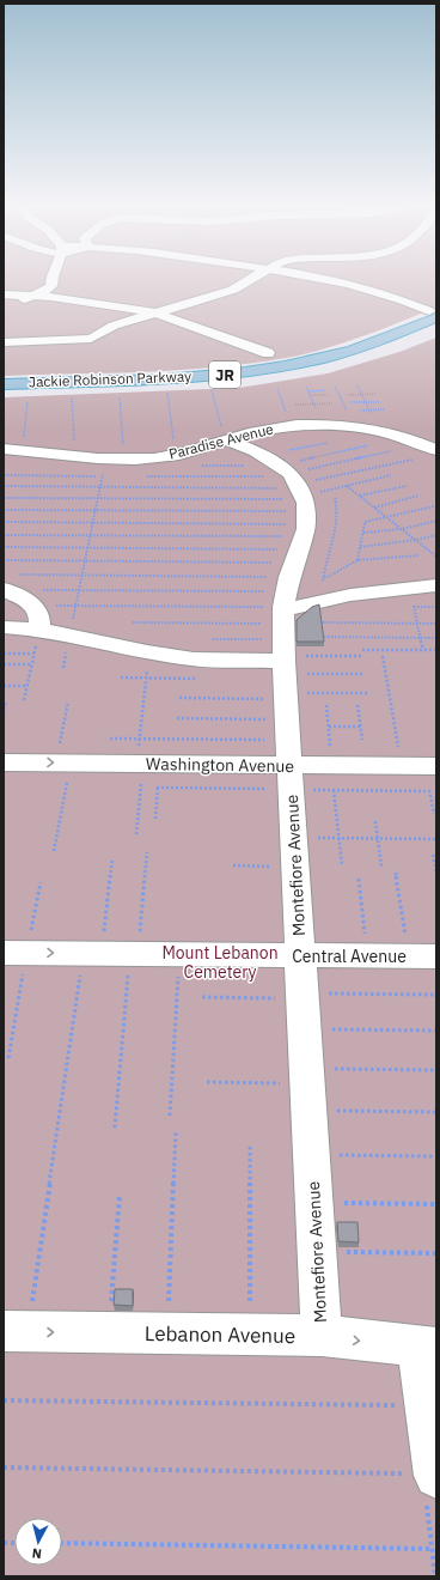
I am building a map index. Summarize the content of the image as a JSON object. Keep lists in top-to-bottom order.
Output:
{
  "streets": {
    "highway": ["JR", "Jackie Robinson Parkway"],
    "lane": [
      "Paradise Avenue",
      "Washington Avenue",
      "Montefiore Avenue",
      "Central Avenue",
      "Lebanon Avenue"
    ]
  },
  "crossings": [
    ["Washington Avenue", "Montefiore Avenue"],
    ["Montefiore Avenue", "Central Avenue"],
    ["Montefiore Avenue", "Lebanon Avenue"]
  ],
  "one_way": ["Lebanon Avenue"],
  "parks": ["Mount Lebanon Cemetery"],
  "north": "bottom"
}
